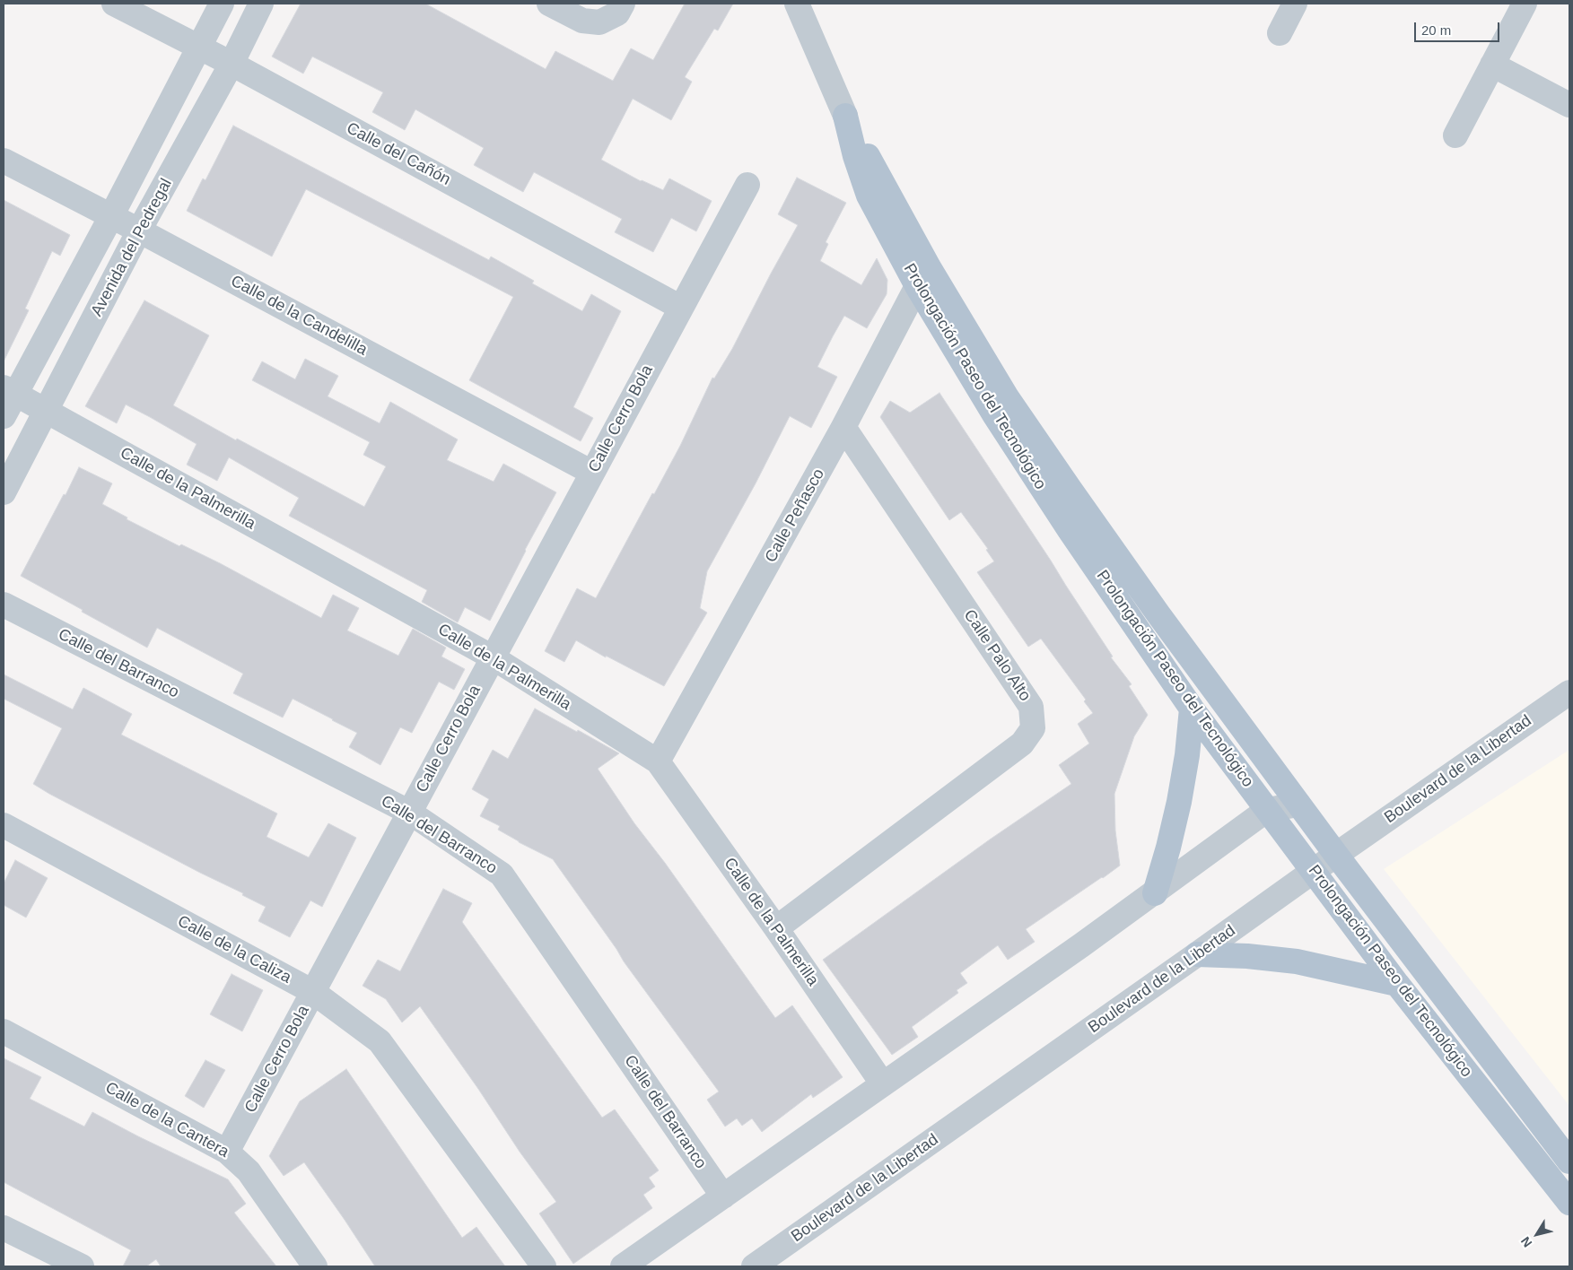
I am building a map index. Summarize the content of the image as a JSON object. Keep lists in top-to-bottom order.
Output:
{
  "streets": {
    "main road": ["Prolongación Paseo del Tecnológico"],
    "street": [
      "Calle del Cañón",
      "Avenida del Pedregal",
      "Calle de la Candelilla",
      "Calle Cerro Bola",
      "Calle de la Palmerilla",
      "Calle Peñasco",
      "Calle Palo Alto",
      "Calle del Barranco",
      "Boulevard de la Libertad",
      "Calle de la Caliza",
      "Calle de la Cantera"
    ]
  },
  "crossings": [
    ["Calle del Cañón", "Avenida del Pedregal"],
    ["Calle del Cañón", "Calle Cerro Bola"],
    ["Avenida del Pedregal", "Calle de la Candelilla"],
    ["Avenida del Pedregal", "Calle de la Palmerilla"],
    ["Calle de la Candelilla", "Calle Cerro Bola"],
    ["Prolongación Paseo del Tecnológico", "Calle Peñasco"],
    ["Prolongación Paseo del Tecnológico", "Boulevard de la Libertad"],
    ["Calle Cerro Bola", "Calle de la Palmerilla"],
    ["Calle Cerro Bola", "Calle del Barranco"],
    ["Calle Cerro Bola", "Calle de la Caliza"],
    ["Calle Cerro Bola", "Calle de la Cantera"],
    ["Calle de la Palmerilla", "Calle Peñasco"],
    ["Calle de la Palmerilla", "Calle Palo Alto"],
    ["Calle Peñasco", "Calle Palo Alto"]
  ],
  "scale_bar": "20 m",
  "north": "bottom left"
}
